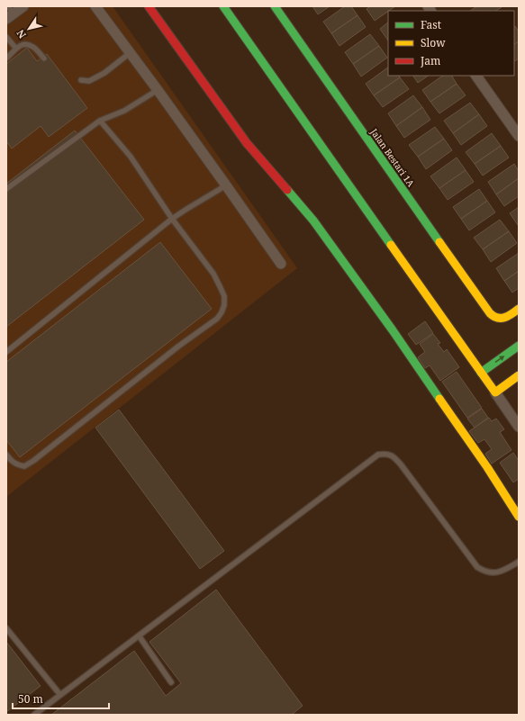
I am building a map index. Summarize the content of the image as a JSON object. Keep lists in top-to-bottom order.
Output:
{
  "streets": {
    "street": ["Jalan Bestari 1A"]
  },
  "legend": ["Fast", "Slow", "Jam"],
  "scale_bar": "50 m",
  "north": "bottom left"
}
